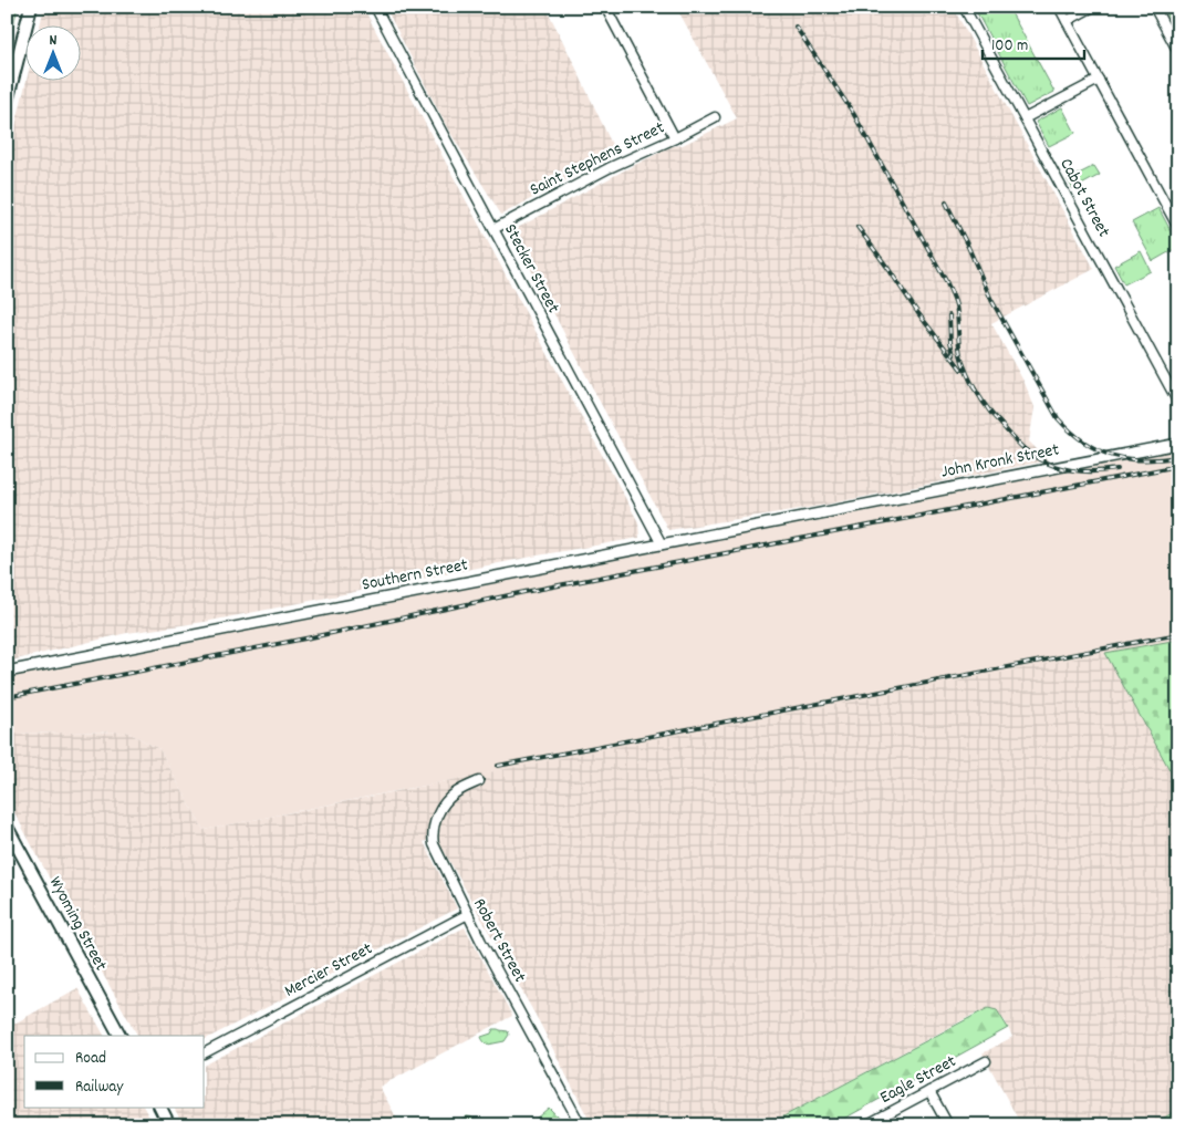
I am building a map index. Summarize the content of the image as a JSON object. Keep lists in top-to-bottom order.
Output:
{
  "streets": {
    "main road": ["Wyoming Street"],
    "street": [
      "Saint Stephens Street",
      "Cabot Street",
      "Stecker Street",
      "John Kronk Street",
      "Southern Street",
      "Robert Street",
      "Mercier Street",
      "Eagle Street"
    ]
  },
  "crossings": [
    ["Saint Stephens Street", "Stecker Street"],
    ["Stecker Street", "Southern Street"],
    ["John Kronk Street", "Southern Street"],
    ["Robert Street", "Mercier Street"]
  ],
  "legend": ["Road", "Railway"],
  "scale_bar": "100 m",
  "north": "top"
}
